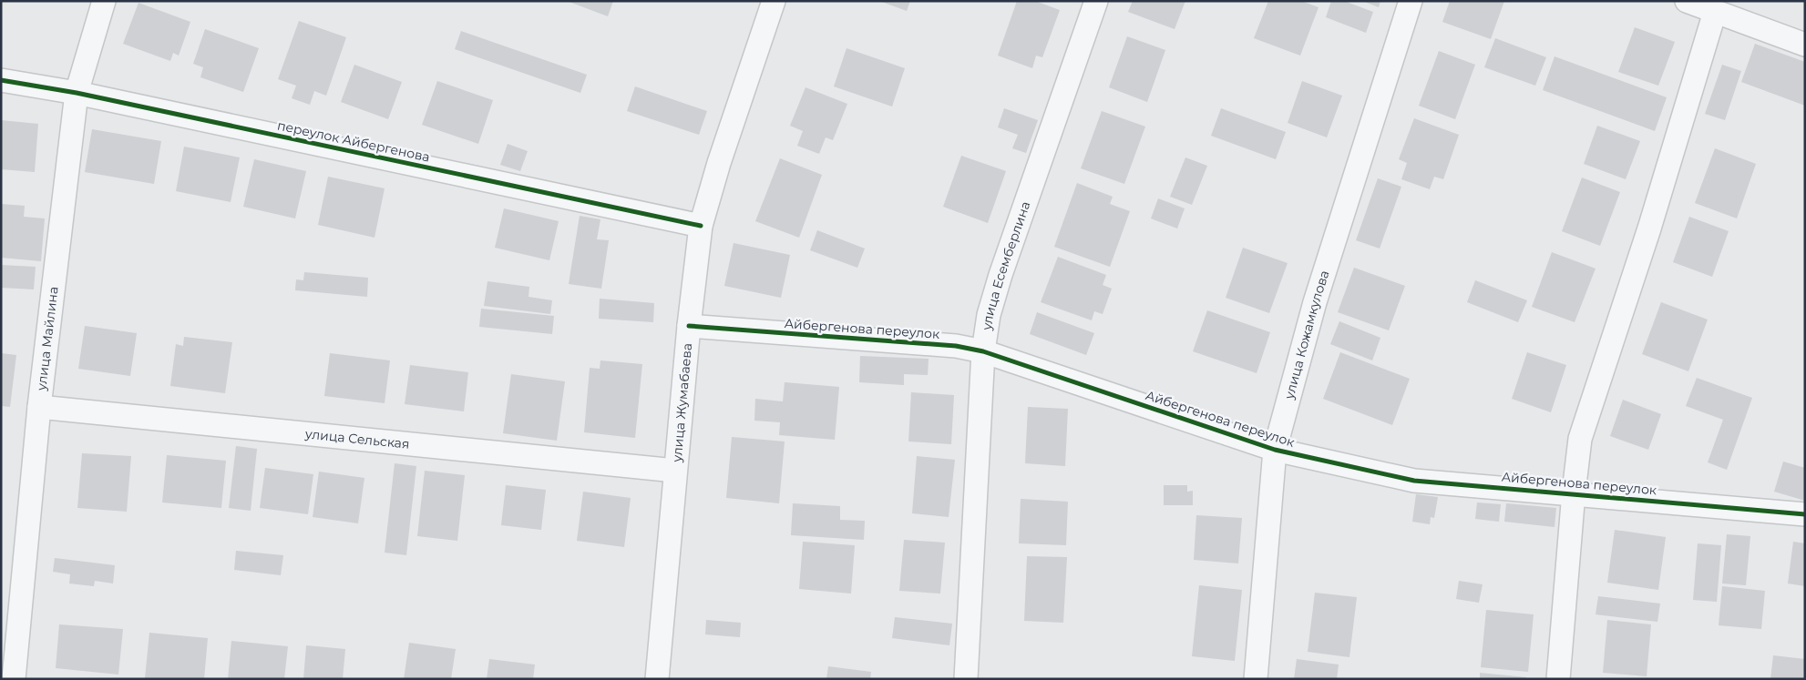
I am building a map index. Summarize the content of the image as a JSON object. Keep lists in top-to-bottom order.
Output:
{
  "streets": {
    "street": [
      "переулок Айбергенова",
      "улица Есемберлина",
      "Айбергенова переулок",
      "улица Кожамкулова",
      "улица Майлина",
      "улица Жумабаева",
      "улица Сельская"
    ]
  },
  "crossings": [
    ["переулок Айбергенова", "улица Майлина"],
    ["переулок Айбергенова", "улица Жумабаева"],
    ["улица Есемберлина", "Айбергенова переулок"],
    ["Айбергенова переулок", "улица Кожамкулова"],
    ["Айбергенова переулок", "улица Жумабаева"],
    ["улица Майлина", "улица Сельская"],
    ["улица Жумабаева", "улица Сельская"]
  ]
}
